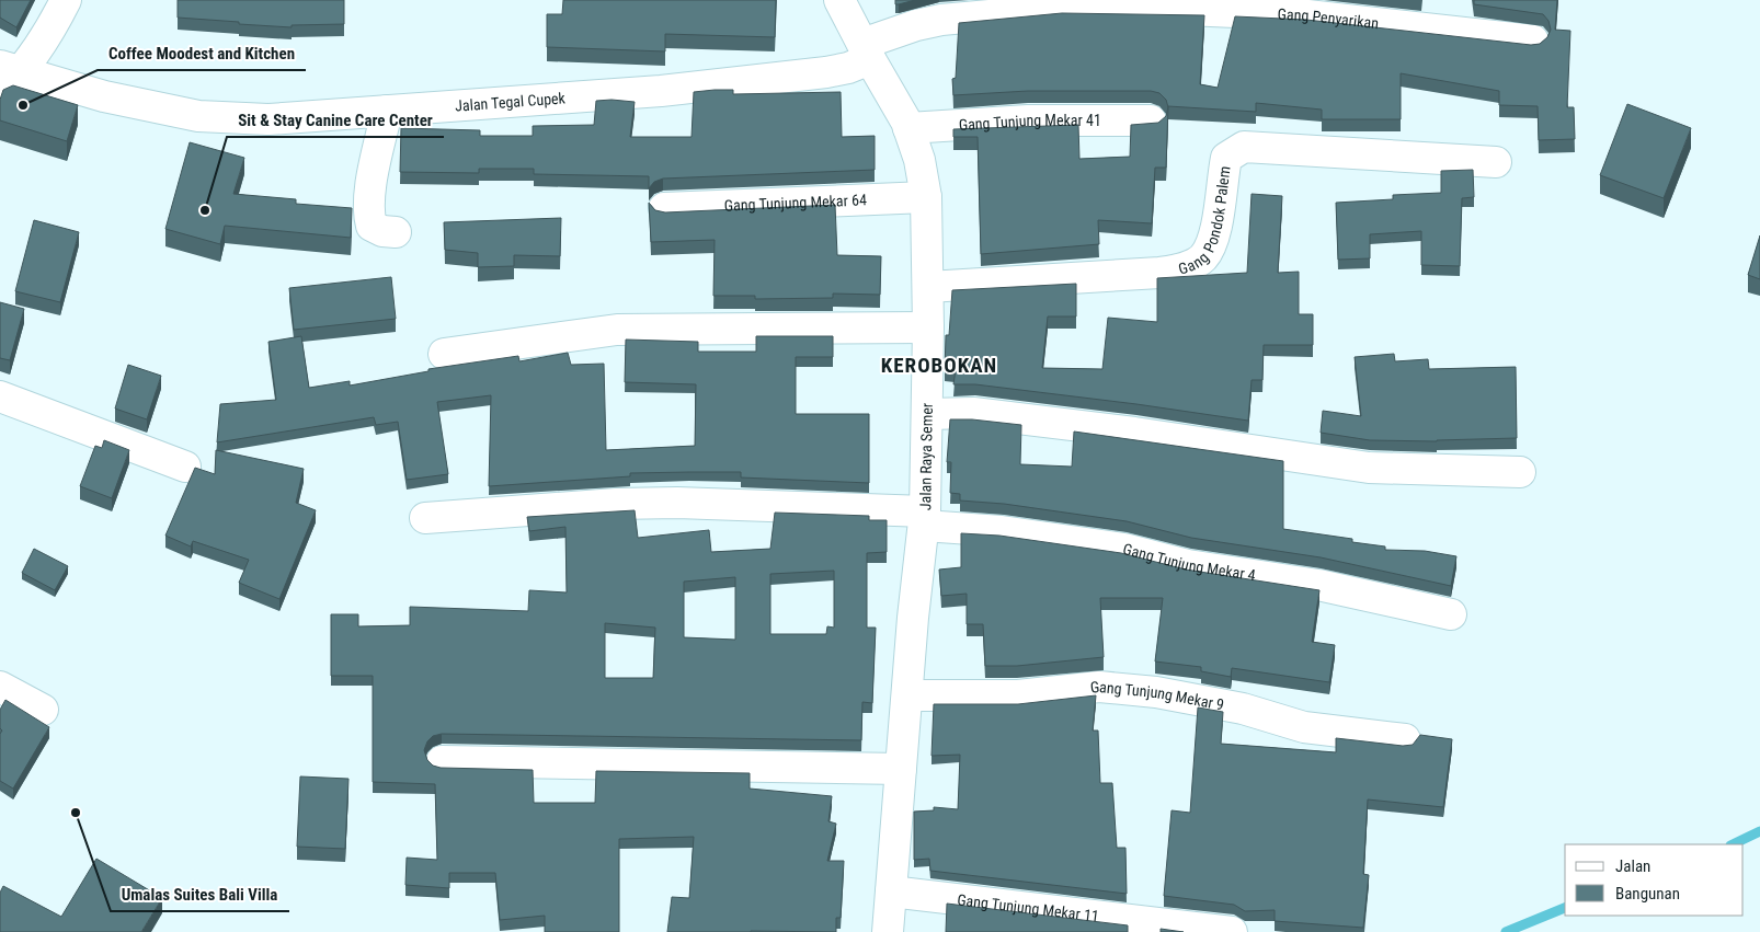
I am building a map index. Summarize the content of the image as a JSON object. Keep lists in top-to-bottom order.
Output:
{
  "streets": {
    "street": [
      "Gang Penyarikan",
      "Jalan Tegal Cupek",
      "Gang Tunjung Mekar 41",
      "Gang Tunjung Mekar 64",
      "Gang Pondok Palem",
      "Jalan Raya Semer",
      "Gang Tunjung Mekar 4",
      "Gang Tunjung Mekar 9",
      "Gang Tunjung Mekar 11"
    ]
  },
  "crossings": [
    ["Gang Penyarikan", "Jalan Tegal Cupek"],
    ["Gang Penyarikan", "Jalan Raya Semer"],
    ["Jalan Tegal Cupek", "Jalan Raya Semer"],
    ["Gang Tunjung Mekar 41", "Jalan Raya Semer"],
    ["Gang Tunjung Mekar 64", "Jalan Raya Semer"],
    ["Gang Pondok Palem", "Jalan Raya Semer"],
    ["Jalan Raya Semer", "Gang Tunjung Mekar 4"],
    ["Jalan Raya Semer", "Gang Tunjung Mekar 9"],
    ["Jalan Raya Semer", "Gang Tunjung Mekar 11"]
  ],
  "districts": ["KEROBOKAN"],
  "places": ["Coffee Moodest and Kitchen", "Sit & Stay Canine Care Center", "Umalas Suites Bali Villa"],
  "legend": ["Jalan", "Bangunan"]
}
